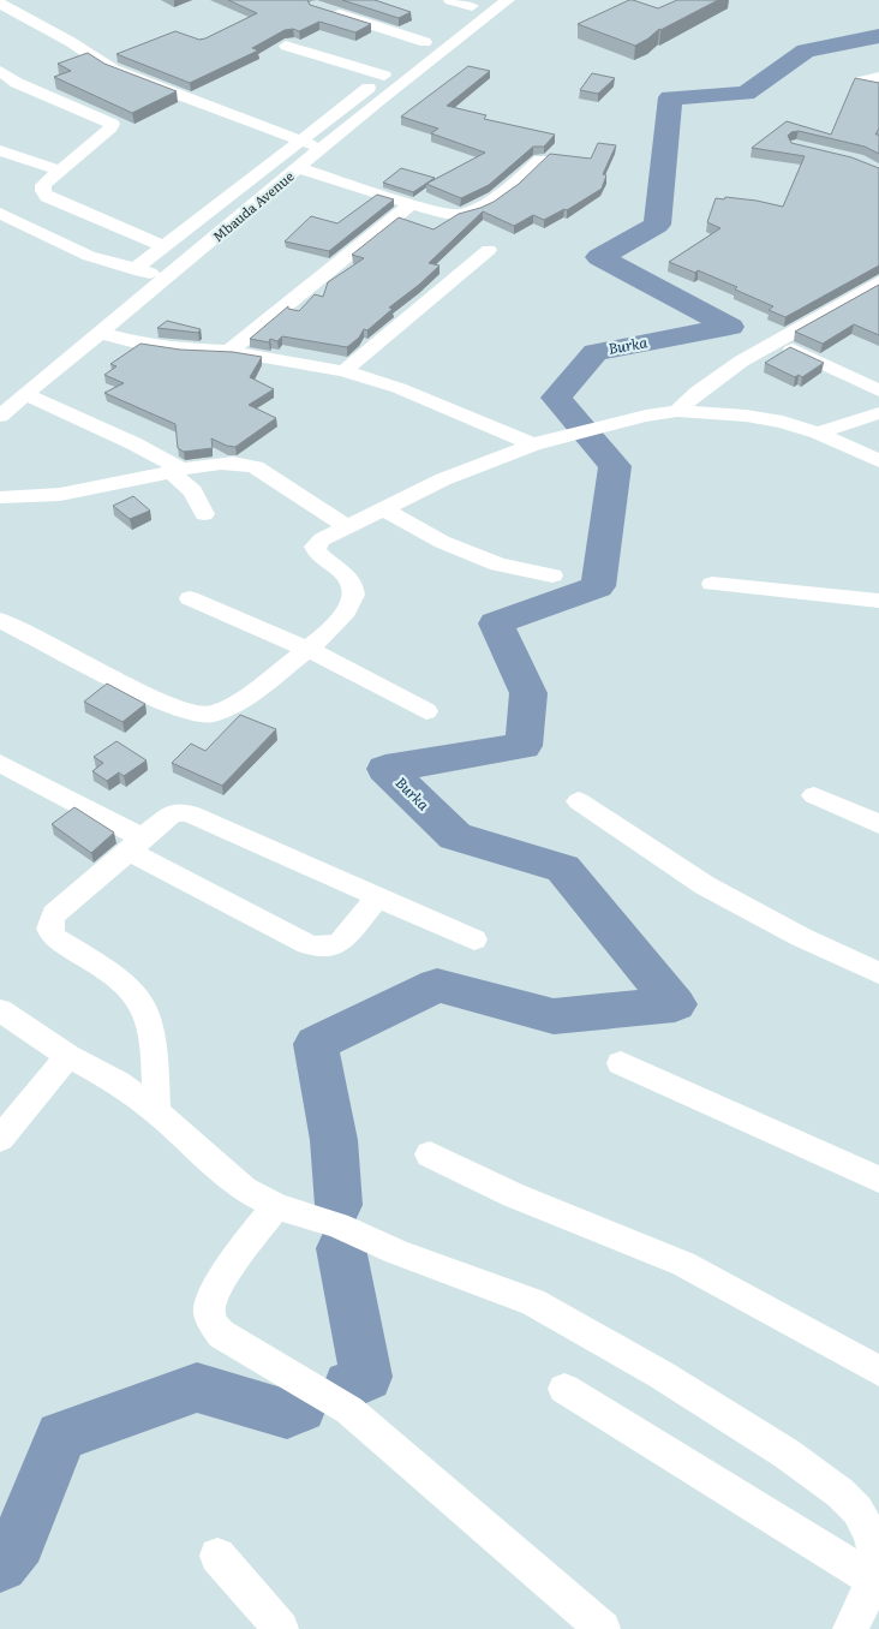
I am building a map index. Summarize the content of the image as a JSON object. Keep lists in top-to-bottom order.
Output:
{
  "streets": {
    "street": ["Mbauda Avenue"]
  },
  "water": ["Burka"]
}
